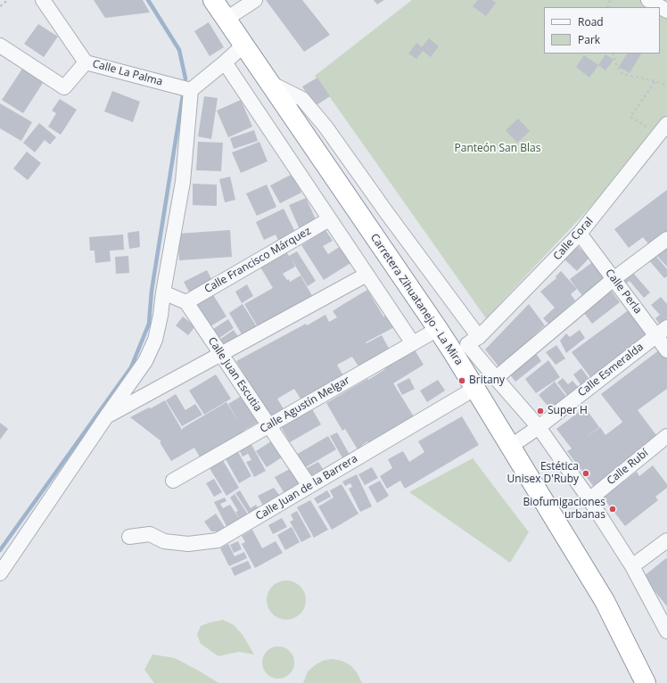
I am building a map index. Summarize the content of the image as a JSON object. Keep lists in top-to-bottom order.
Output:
{
  "streets": {
    "highway": ["Carretera Zihuatanejo - La Mira"],
    "street": [
      "Calle La Palma",
      "Calle Coral",
      "Calle Francisco Márquez",
      "Calle Perla",
      "Calle Esmeralda",
      "Calle Juan Escutia",
      "Calle Agustín Melgar",
      "Calle Rubí",
      "Calle Juan de la Barrera"
    ]
  },
  "crossings": [
    ["Calle Coral", "Calle Perla"],
    ["Calle Coral", "Carretera Zihuatanejo - La Mira"],
    ["Calle Francisco Márquez", "Calle Juan Escutia"],
    ["Calle Perla", "Calle Esmeralda"],
    ["Carretera Zihuatanejo - La Mira", "Calle Esmeralda"],
    ["Carretera Zihuatanejo - La Mira", "Calle Agustín Melgar"],
    ["Carretera Zihuatanejo - La Mira", "Calle Juan de la Barrera"],
    ["Calle Juan Escutia", "Calle Agustín Melgar"],
    ["Calle Juan Escutia", "Calle Juan de la Barrera"]
  ],
  "parks": ["Panteón San Blas"],
  "places": [
    "Britany",
    "Super H",
    "Estética Unisex D'Ruby",
    "Biofumigaciones urbanas"
  ],
  "legend": ["Road", "Park"]
}
